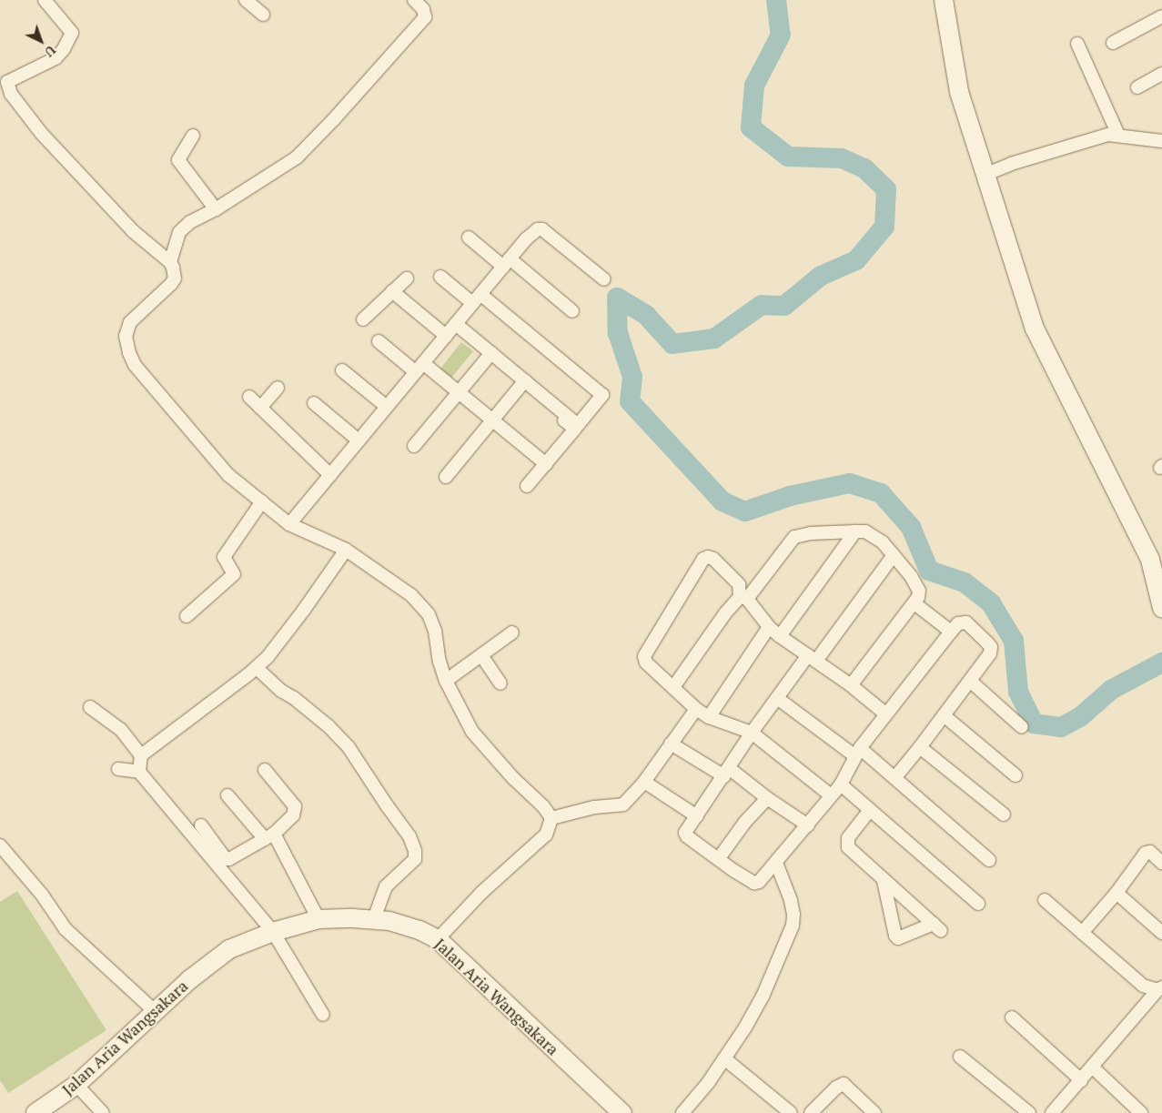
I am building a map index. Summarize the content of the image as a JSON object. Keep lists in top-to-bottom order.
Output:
{
  "streets": {
    "street": ["Jalan Aria Wangsakara"]
  },
  "north": "bottom right"
}
